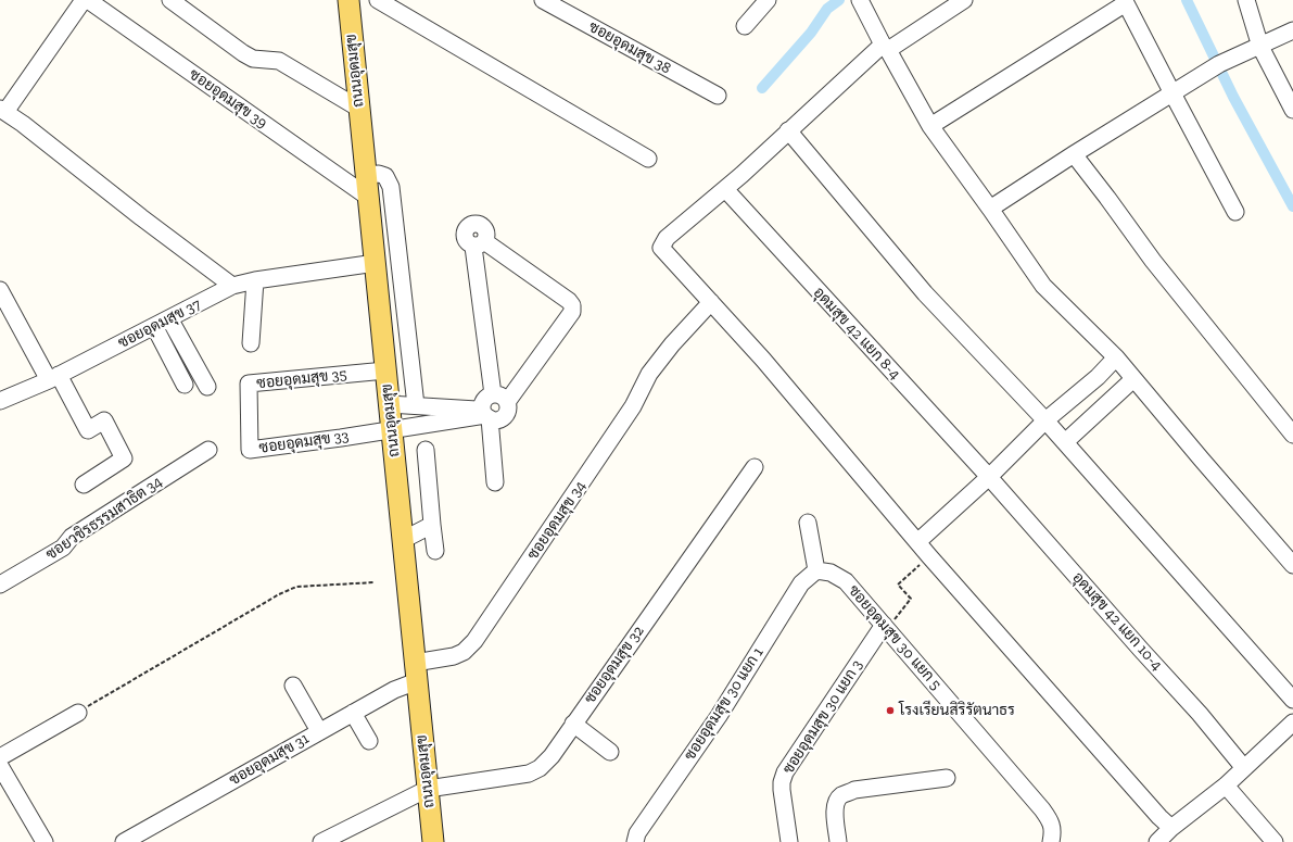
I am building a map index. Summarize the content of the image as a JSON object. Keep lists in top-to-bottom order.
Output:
{
  "streets": {
    "main road": ["ถนนอุดมสุข"],
    "street": [
      "ซอยอุดมสุข 38",
      "ซอยอุดมสุข 39",
      "ซอยอุดมสุข 37",
      "อุดมสุข 42 แยก 8-4",
      "ซอยอุดมสุข 35",
      "ซอยอุดมสุข 33",
      "ซอยวชิรธรรมสาธิต 34",
      "ซอยอุดมสุข 34",
      "อุดมสุข 42 แยก 10-4",
      "ซอยอุดมสุข 30 แยก 5",
      "ซอยอุดมสุข 32",
      "ซอยอุดมสุข 30 แยก 1",
      "ซอยอุดมสุข 30 แยก 3",
      "ซอยอุดมสุข 31"
    ]
  },
  "crossings": [
    ["ถนนอุดมสุข", "ซอยอุดมสุข 39"],
    ["ถนนอุดมสุข", "ซอยอุดมสุข 37"],
    ["ถนนอุดมสุข", "ซอยอุดมสุข 35"],
    ["ถนนอุดมสุข", "ซอยอุดมสุข 33"],
    ["ถนนอุดมสุข", "ซอยอุดมสุข 34"],
    ["ถนนอุดมสุข", "ซอยอุดมสุข 32"],
    ["ถนนอุดมสุข", "ซอยอุดมสุข 31"],
    ["อุดมสุข 42 แยก 8-4", "อุดมสุข 42 แยก 10-4"],
    ["ซอยอุดมสุข 35", "ซอยอุดมสุข 33"],
    ["ซอยอุดมสุข 34", "ซอยอุดมสุข 31"],
    ["ซอยอุดมสุข 30 แยก 5", "ซอยอุดมสุข 30 แยก 1"],
    ["ซอยอุดมสุข 30 แยก 5", "ซอยอุดมสุข 30 แยก 3"]
  ],
  "places": ["โรงเรียนสิริรัตนาธร"]
}
